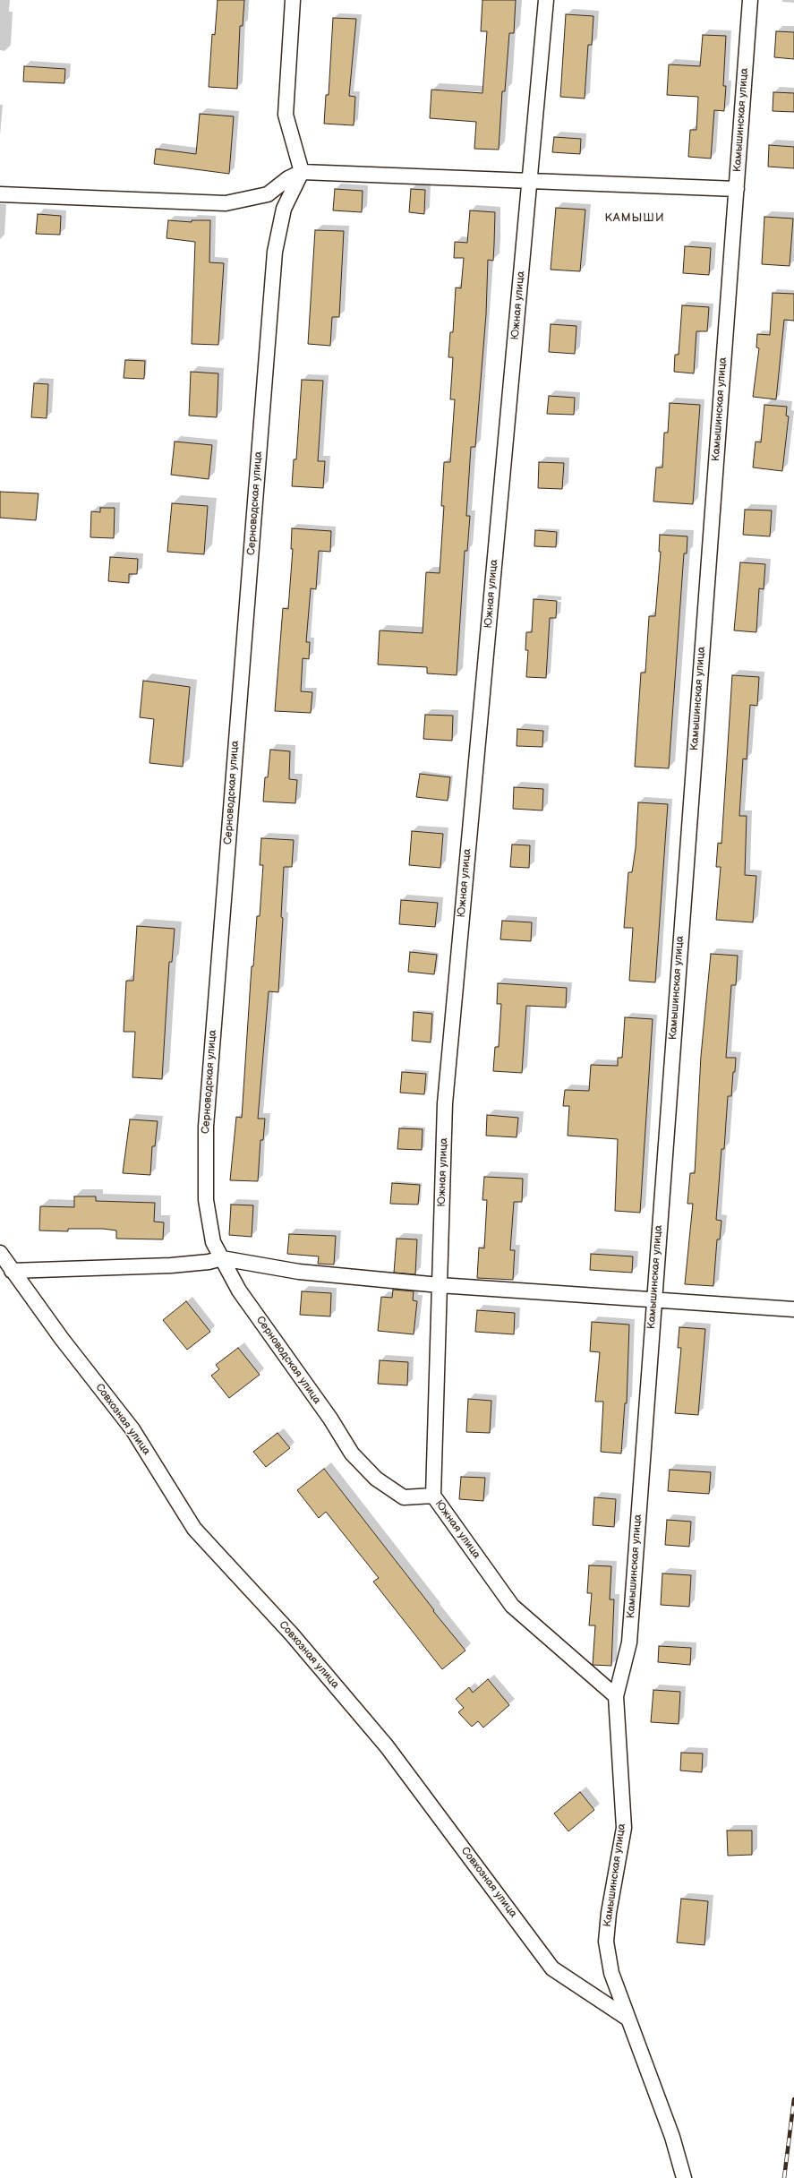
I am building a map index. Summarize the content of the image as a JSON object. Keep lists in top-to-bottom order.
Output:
{
  "streets": {
    "street": [
      "Камышинская улица",
      "Южная улица",
      "Серноводская улица",
      "Совхозная улица"
    ]
  },
  "crossings": [
    ["Камышинская улица", "Южная улица"],
    ["Камышинская улица", "Совхозная улица"],
    ["Южная улица", "Серноводская улица"]
  ],
  "districts": ["КАМЫШИ"]
}
